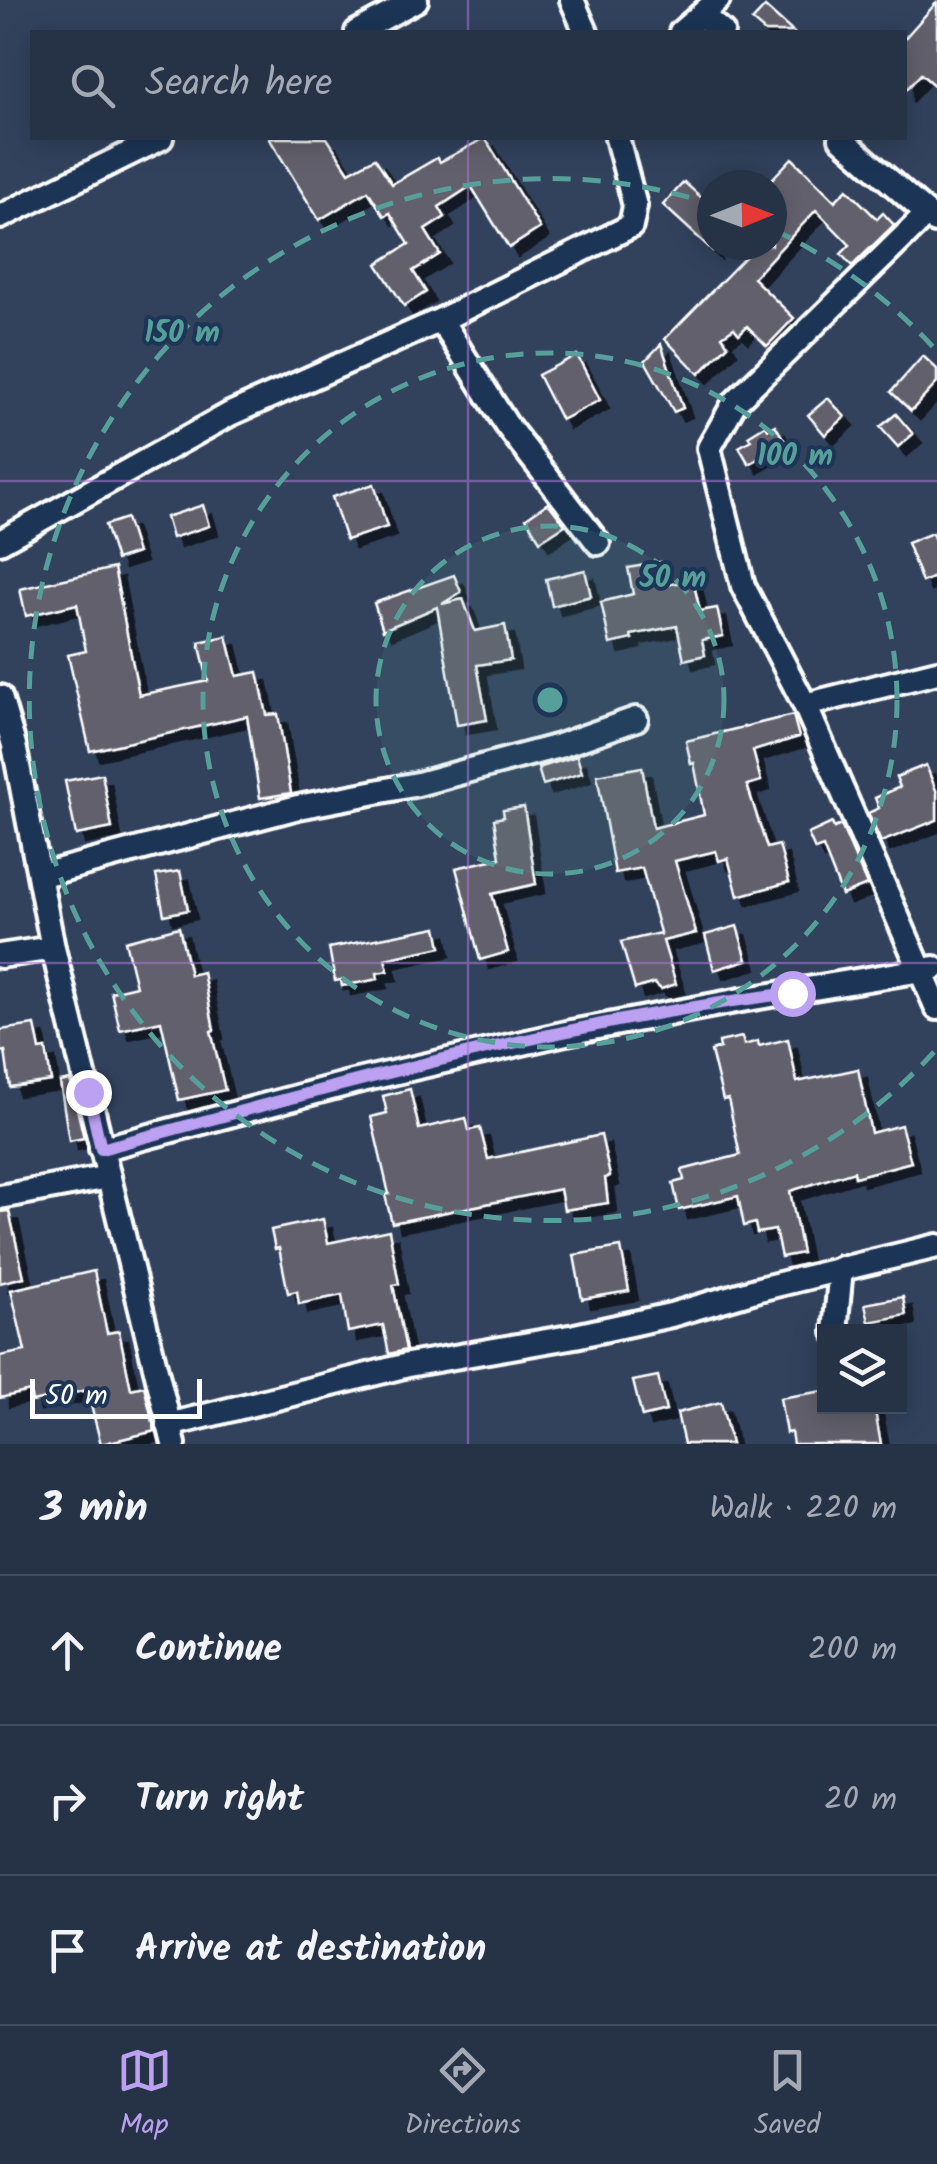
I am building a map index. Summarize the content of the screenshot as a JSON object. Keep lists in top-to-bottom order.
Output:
{
  "scale_bar": "50 m",
  "north": "right",
  "page": {
    "search": "Search here",
    "scale": "50 m",
    "heading": ["3 min", "Walk · 220 m"],
    "list": [
      ["Continue", "200 m"],
      ["Turn right", "20 m"],
      "Arrive at destination"
    ],
    "nav": ["Map", "Directions", "Saved"]
  },
  "rings": ["150 m", "100 m", "50 m"]
}
